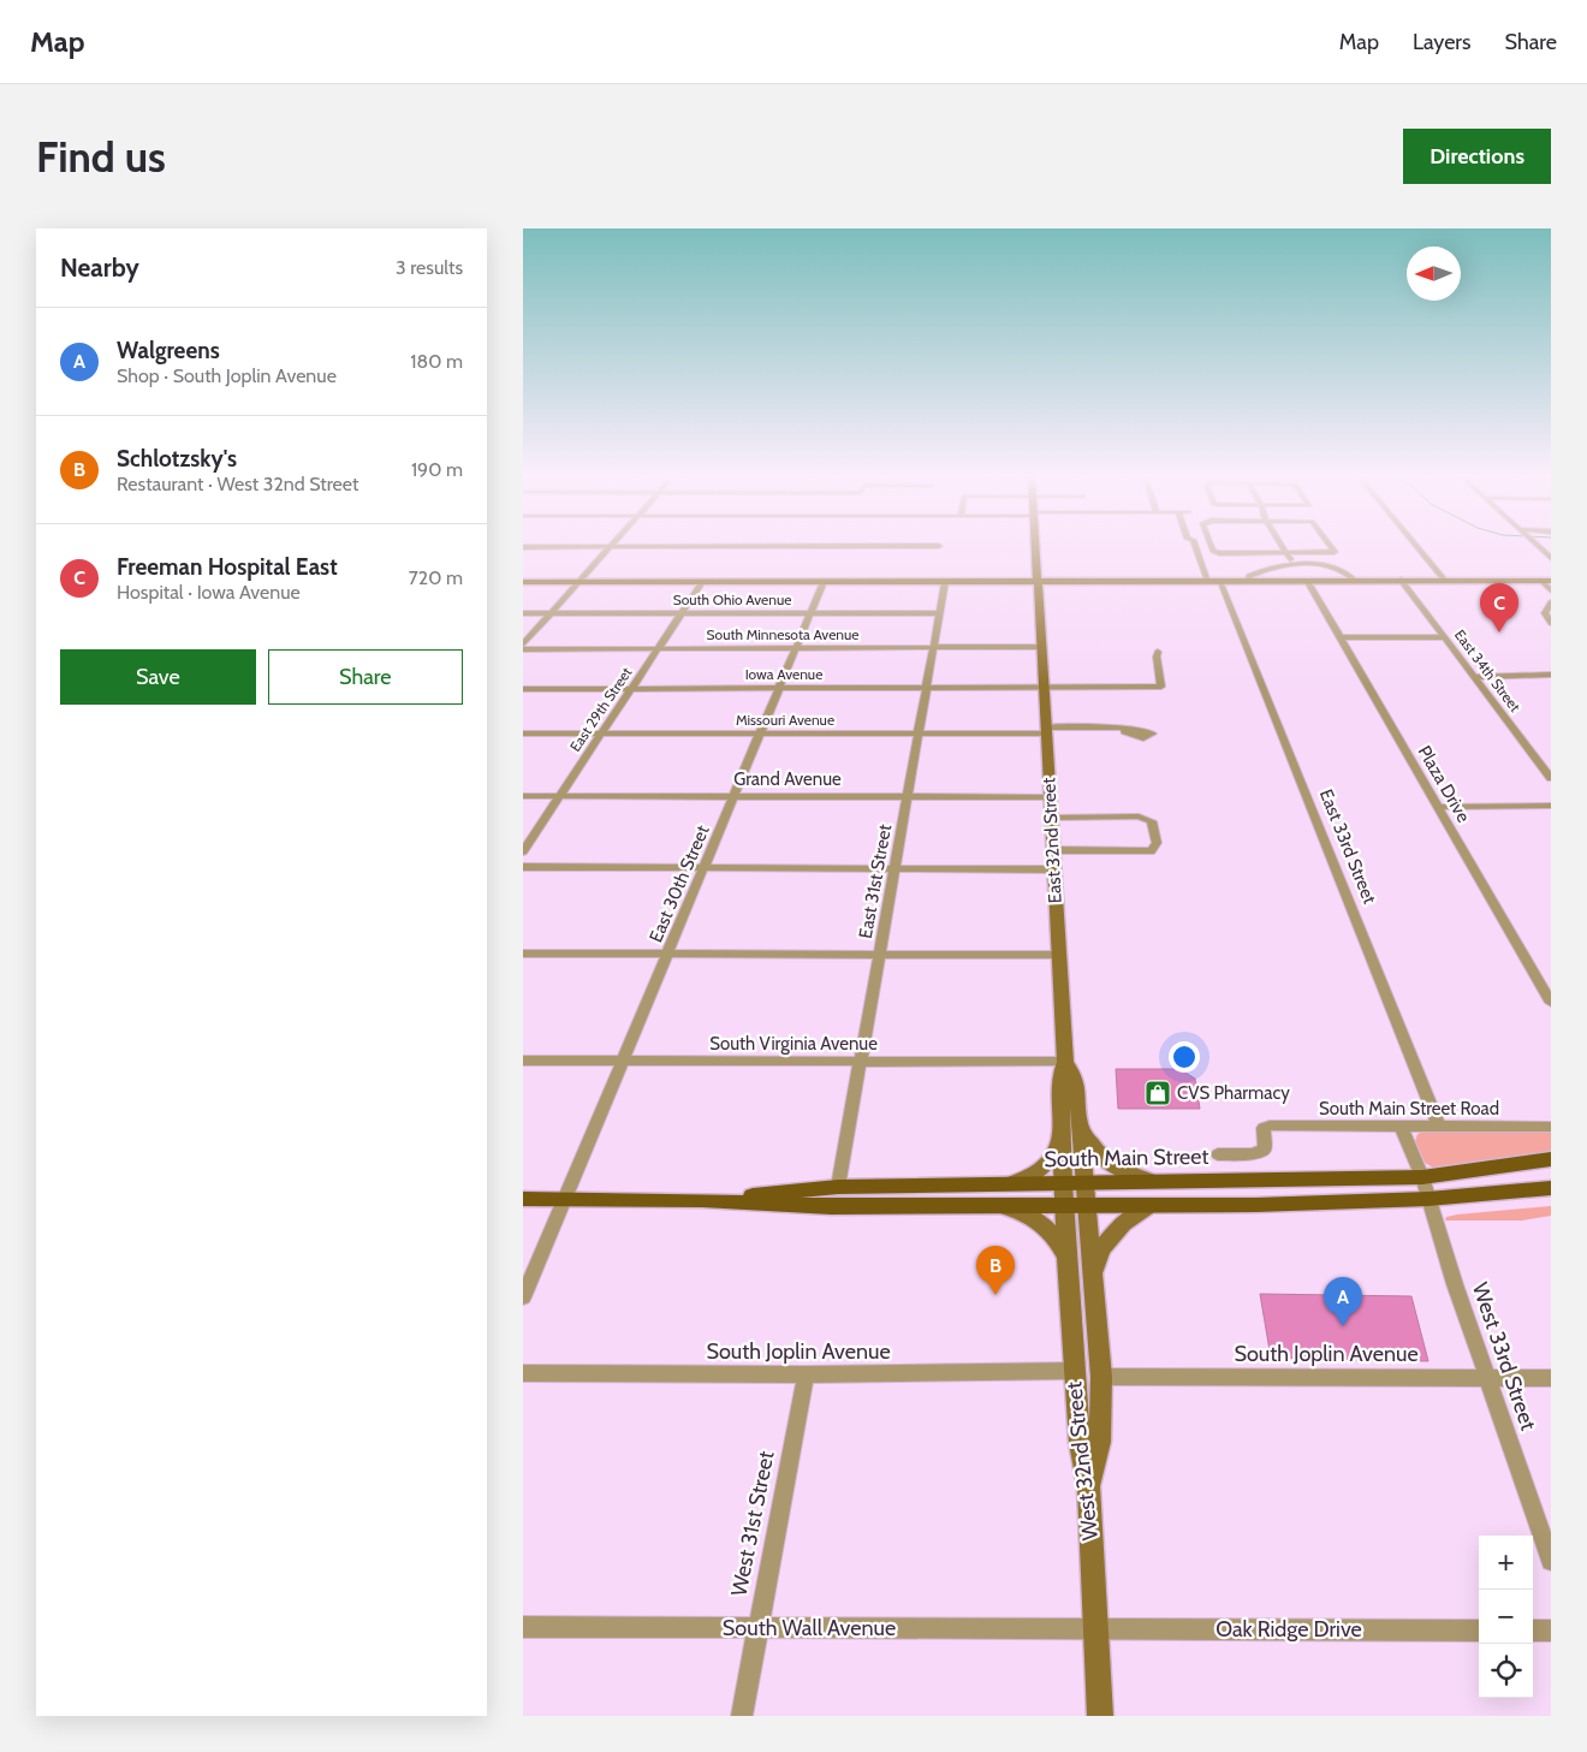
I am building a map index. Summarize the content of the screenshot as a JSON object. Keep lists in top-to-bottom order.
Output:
{
  "streets": {
    "main road": ["East 32nd Street", "South Main Street", "West 32nd Street"],
    "street": [
      "South Ohio Avenue",
      "South Minnesota Avenue",
      "East 34th Street",
      "Iowa Avenue",
      "East 29th Street",
      "Missouri Avenue",
      "Grand Avenue",
      "Plaza Drive",
      "East 33rd Street",
      "East 31st Street",
      "East 30th Street",
      "South Virginia Avenue",
      "South Main Street Road",
      "South Joplin Avenue",
      "West 33rd Street",
      "West 31st Street",
      "South Wall Avenue",
      "Oak Ridge Drive"
    ]
  },
  "crossings": [
    ["South Ohio Avenue", "East 29th Street"],
    ["South Ohio Avenue", "East 31st Street"],
    ["South Ohio Avenue", "East 30th Street"],
    ["South Minnesota Avenue", "East 29th Street"],
    ["South Minnesota Avenue", "East 32nd Street"],
    ["South Minnesota Avenue", "East 31st Street"],
    ["South Minnesota Avenue", "East 30th Street"],
    ["Iowa Avenue", "East 29th Street"],
    ["Iowa Avenue", "East 32nd Street"],
    ["Iowa Avenue", "East 31st Street"],
    ["Iowa Avenue", "East 30th Street"],
    ["East 29th Street", "Missouri Avenue"],
    ["East 29th Street", "Grand Avenue"],
    ["Missouri Avenue", "East 32nd Street"],
    ["Missouri Avenue", "East 31st Street"],
    ["Missouri Avenue", "East 30th Street"],
    ["Grand Avenue", "East 32nd Street"],
    ["Grand Avenue", "East 31st Street"],
    ["Grand Avenue", "East 30th Street"],
    ["East 32nd Street", "South Virginia Avenue"],
    ["East 32nd Street", "South Main Street"],
    ["East 32nd Street", "West 32nd Street"],
    ["East 33rd Street", "South Main Street Road"],
    ["East 31st Street", "South Virginia Avenue"],
    ["East 31st Street", "South Main Street"],
    ["East 30th Street", "South Virginia Avenue"],
    ["East 30th Street", "South Main Street"],
    ["South Main Street", "West 33rd Street"],
    ["South Main Street", "West 32nd Street"],
    ["South Joplin Avenue", "West 33rd Street"],
    ["South Joplin Avenue", "West 32nd Street"],
    ["South Joplin Avenue", "West 31st Street"],
    ["West 32nd Street", "South Wall Avenue"],
    ["West 32nd Street", "Oak Ridge Drive"],
    ["West 31st Street", "South Wall Avenue"],
    ["South Wall Avenue", "Oak Ridge Drive"]
  ],
  "places": {
    "shop": ["CVS Pharmacy"]
  },
  "north": "left",
  "page": {
    "header": "Map",
    "nav": ["Map", "Layers", "Share"],
    "buttons": [
      "Directions",
      ["Save", "Share"]
    ],
    "title": "Find us",
    "heading": ["Nearby", "3 results"],
    "list": [
      {
        "mark": "A",
        "name": "Walgreens",
        "note": "Shop · South Joplin Avenue",
        "value": "180 m"
      },
      {
        "mark": "B",
        "name": "Schlotzsky's",
        "note": "Restaurant · West 32nd Street",
        "value": "190 m"
      },
      {
        "mark": "C",
        "name": "Freeman Hospital East",
        "note": "Hospital · Iowa Avenue",
        "value": "720 m"
      }
    ],
    "pins": ["C", "B", "A"],
    "map_buttons": ["+", "−"]
  }
}
